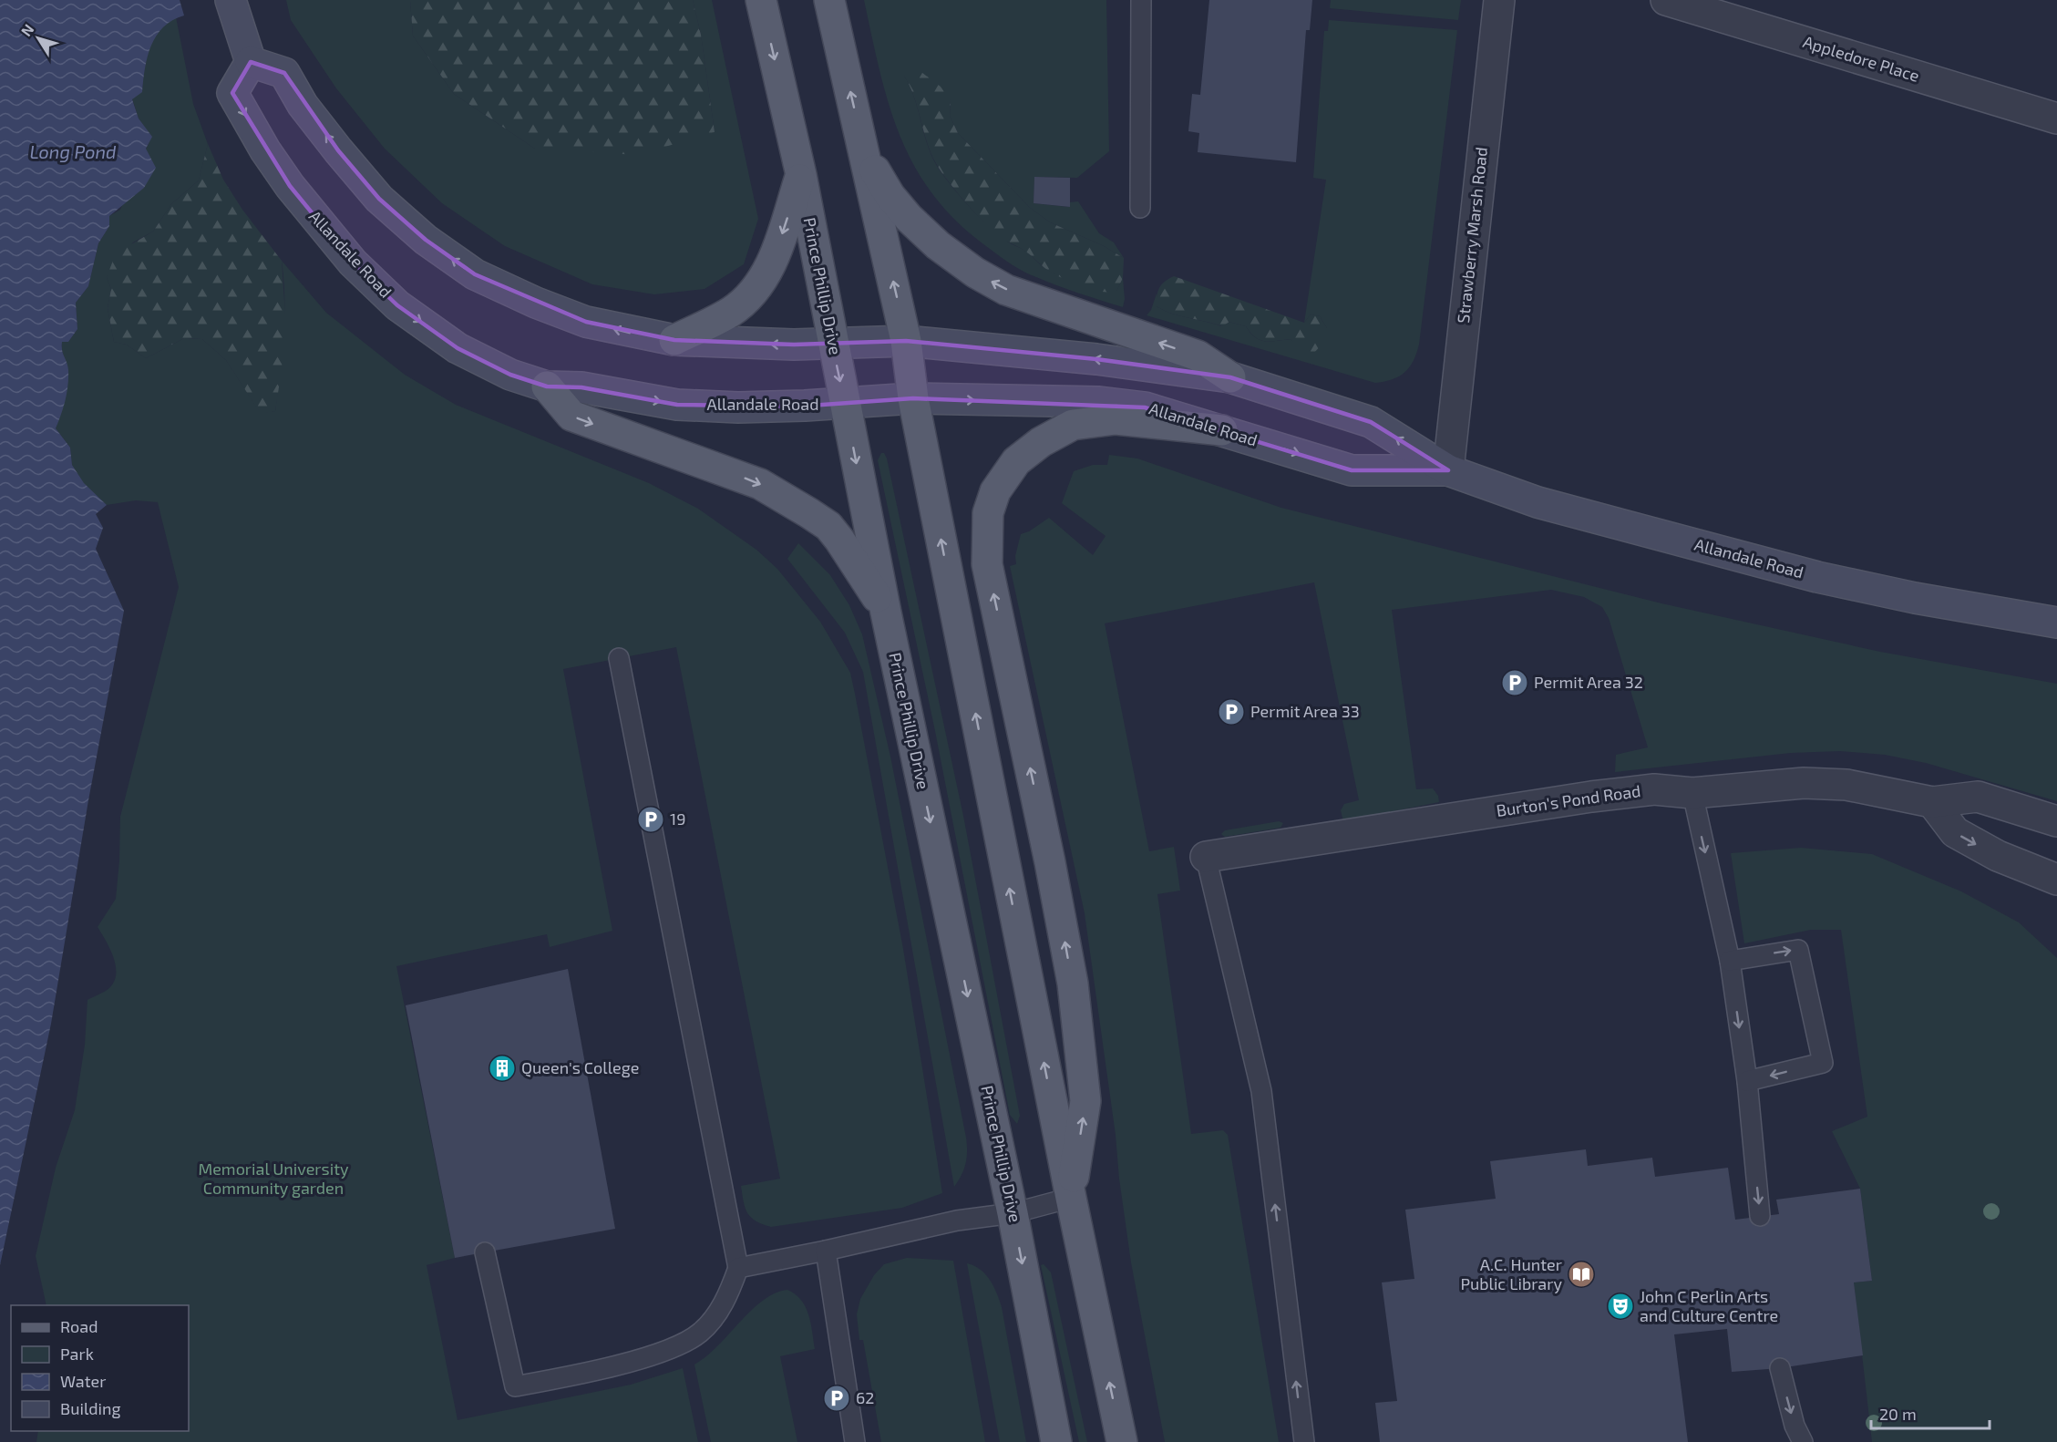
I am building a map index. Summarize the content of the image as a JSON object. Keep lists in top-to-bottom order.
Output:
{
  "streets": {
    "main road": ["Allandale Road", "Prince Phillip Drive"],
    "street": ["Appledore Place", "Strawberry Marsh Road", "Burton's Pond Road"]
  },
  "crossings": [
    ["Strawberry Marsh Road", "Allandale Road"],
    ["Allandale Road", "Prince Phillip Drive"]
  ],
  "water": ["Long Pond"],
  "parks": ["Memorial University Community garden"],
  "places": {
    "parking": [
      "Permit Area 32",
      "Permit Area 33",
      "19",
      "62"
    ],
    "building": ["Queen's College"],
    "library": ["A.C. Hunter Public Library"],
    "theatre": ["John C Perlin Arts and Culture Centre"]
  },
  "legend": [
    "Road",
    "Park",
    "Water",
    "Building"
  ],
  "scale_bar": "20 m",
  "north": "top left"
}
